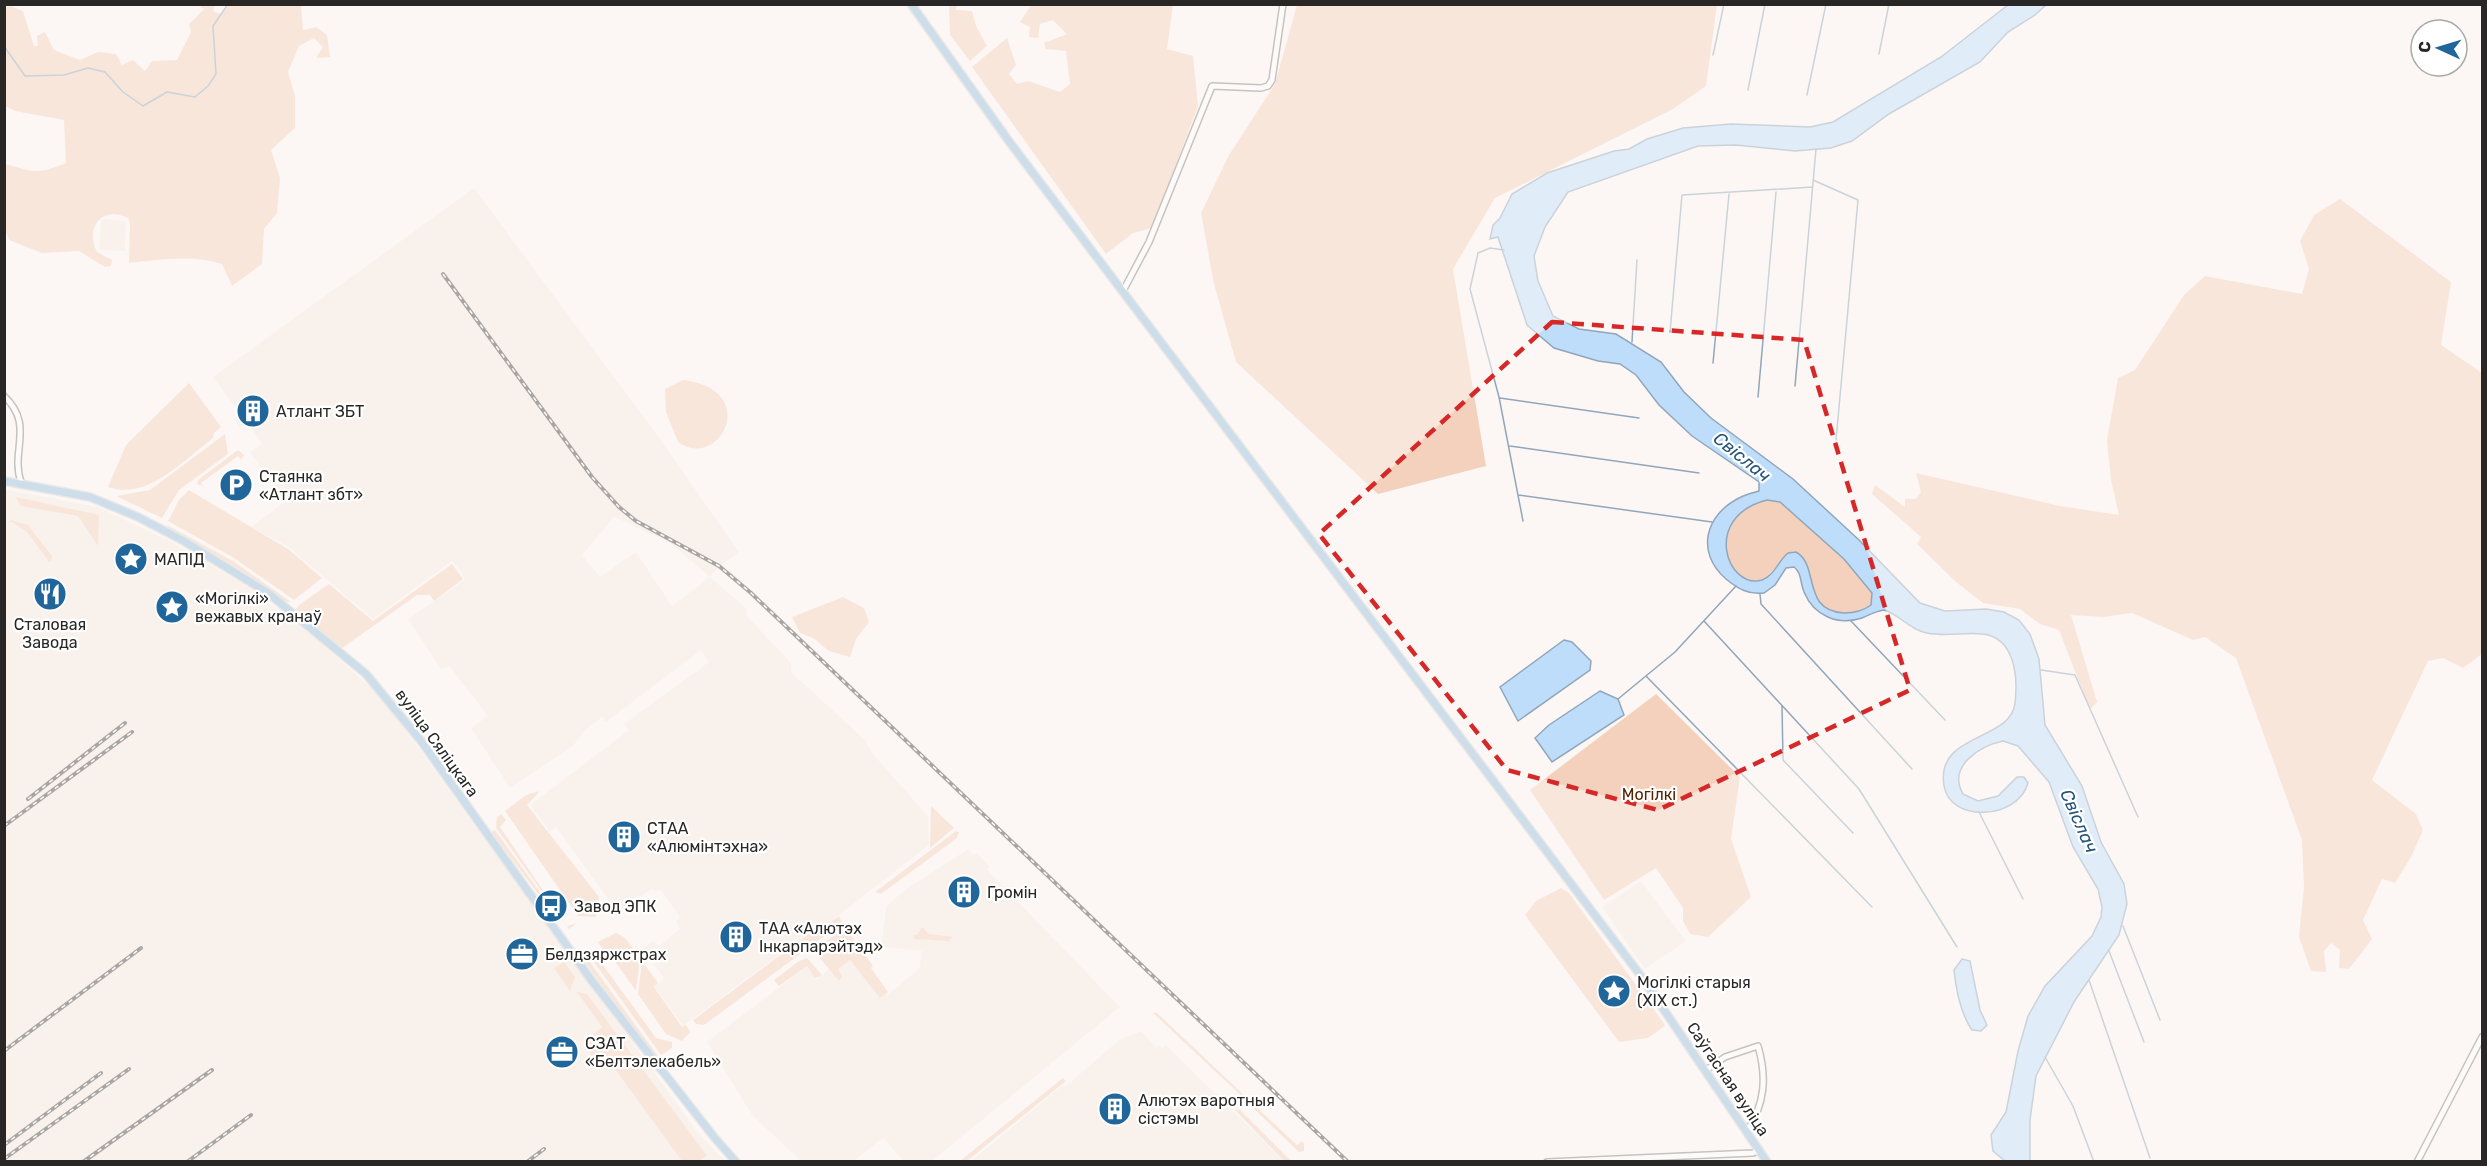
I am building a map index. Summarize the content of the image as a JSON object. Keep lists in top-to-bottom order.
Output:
{
  "streets": {
    "main road": ["вуліца Сяліцкага", "Саўгасная вуліца"]
  },
  "water": ["Свіслач"],
  "parks": ["Могілкі"],
  "places": {
    "building": [
      "Атлант ЗБТ",
      "СТАА «Алюмінтэхна»",
      "Громін",
      "ТАА «Алютэх Інкарпарэйтэд»",
      "Алютэх варотныя сістэмы"
    ],
    "parking": ["Стаянка «Атлант збт»"],
    "place": ["МАПІД", "«Могілкі» вежавых кранаў", "Могілкі старыя (XIX ст.)"],
    "restaurant": ["Сталовая Завода"],
    "bus stop": ["Завод ЭПК"],
    "office": ["Белдзяржстрах", "СЗАТ «Белтэлекабель»"]
  },
  "north": "left"
}
